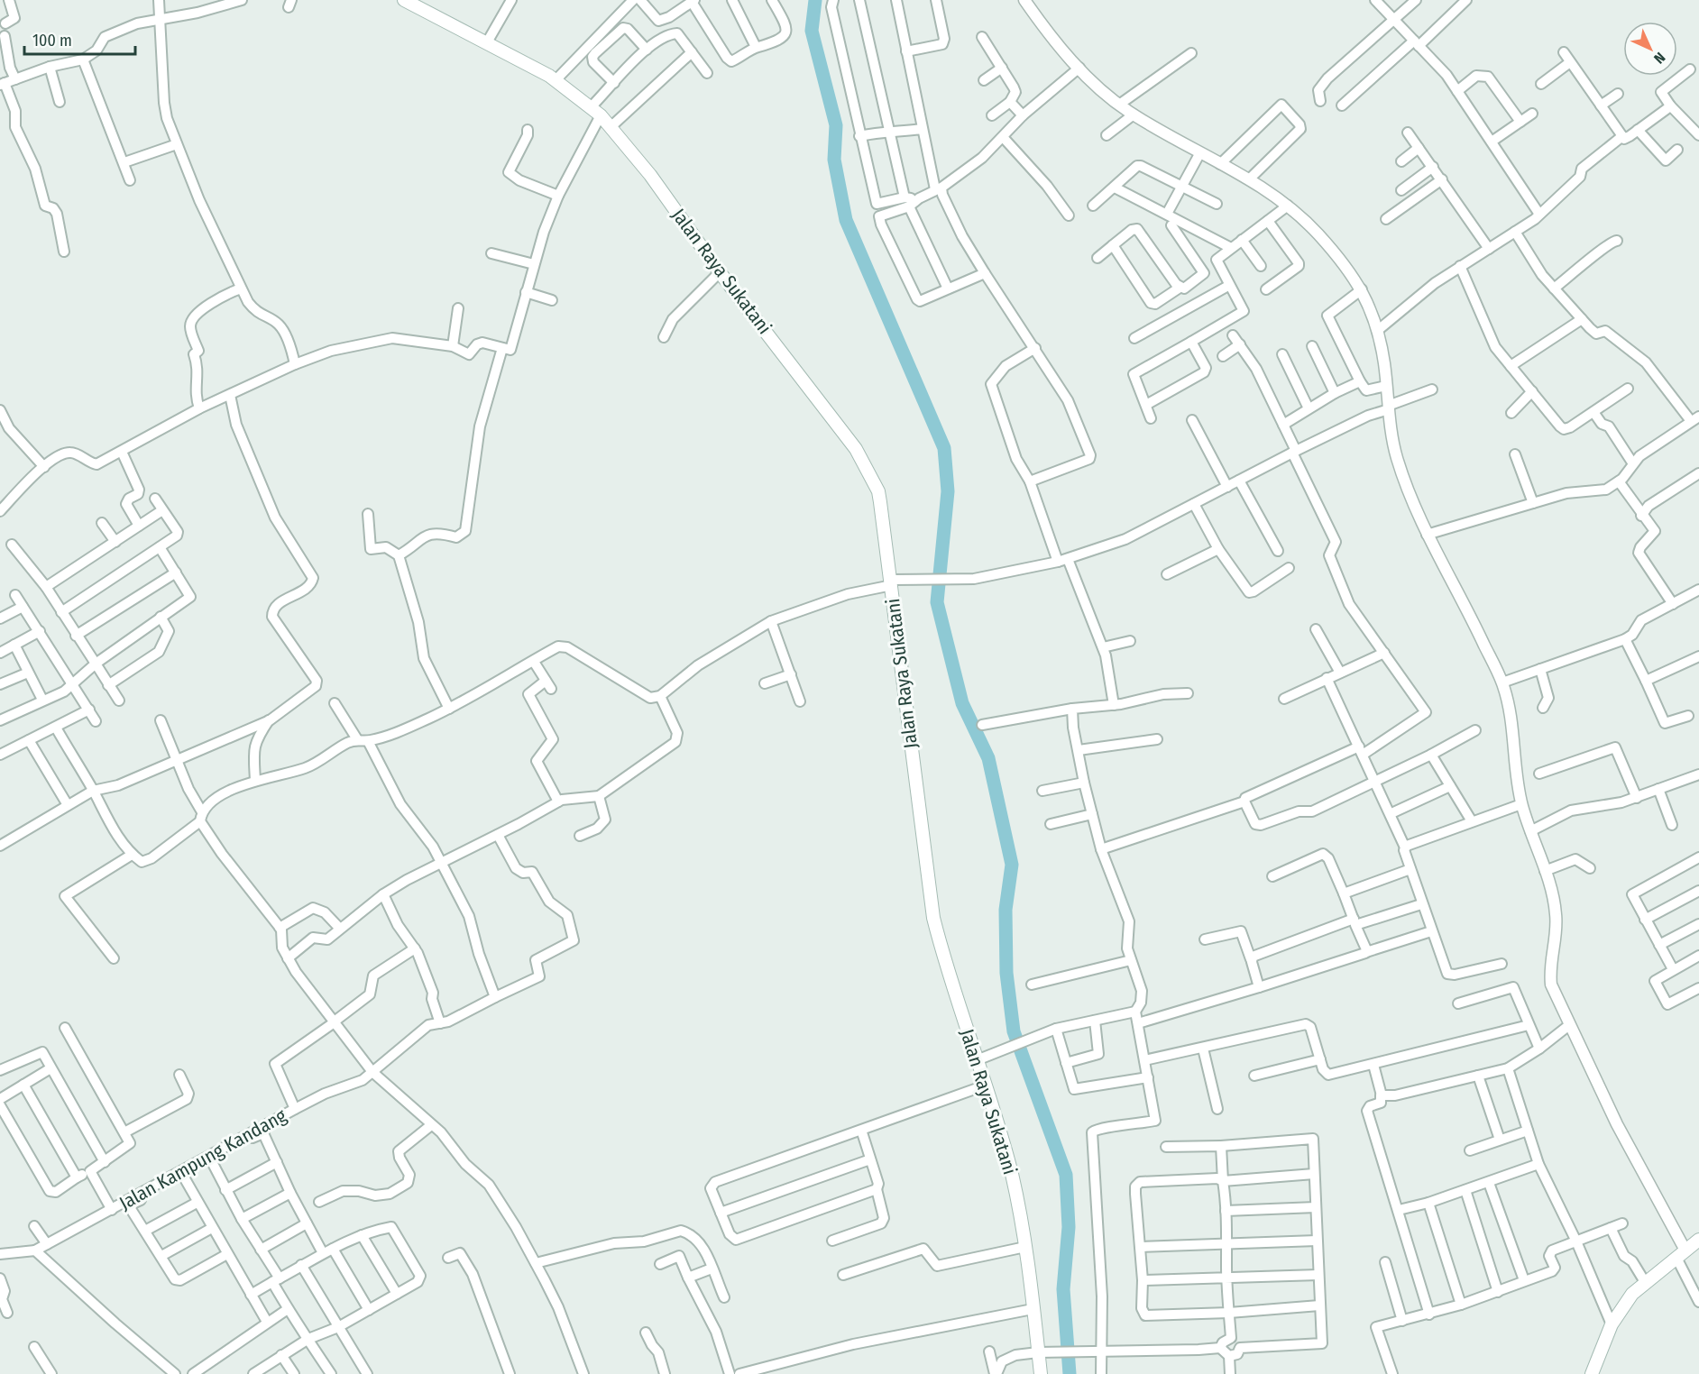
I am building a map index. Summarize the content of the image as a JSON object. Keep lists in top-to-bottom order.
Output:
{
  "streets": {
    "main road": ["Jalan Raya Sukatani"],
    "street": ["Jalan Kampung Kandang"]
  },
  "scale_bar": "100 m",
  "north": "bottom right"
}
